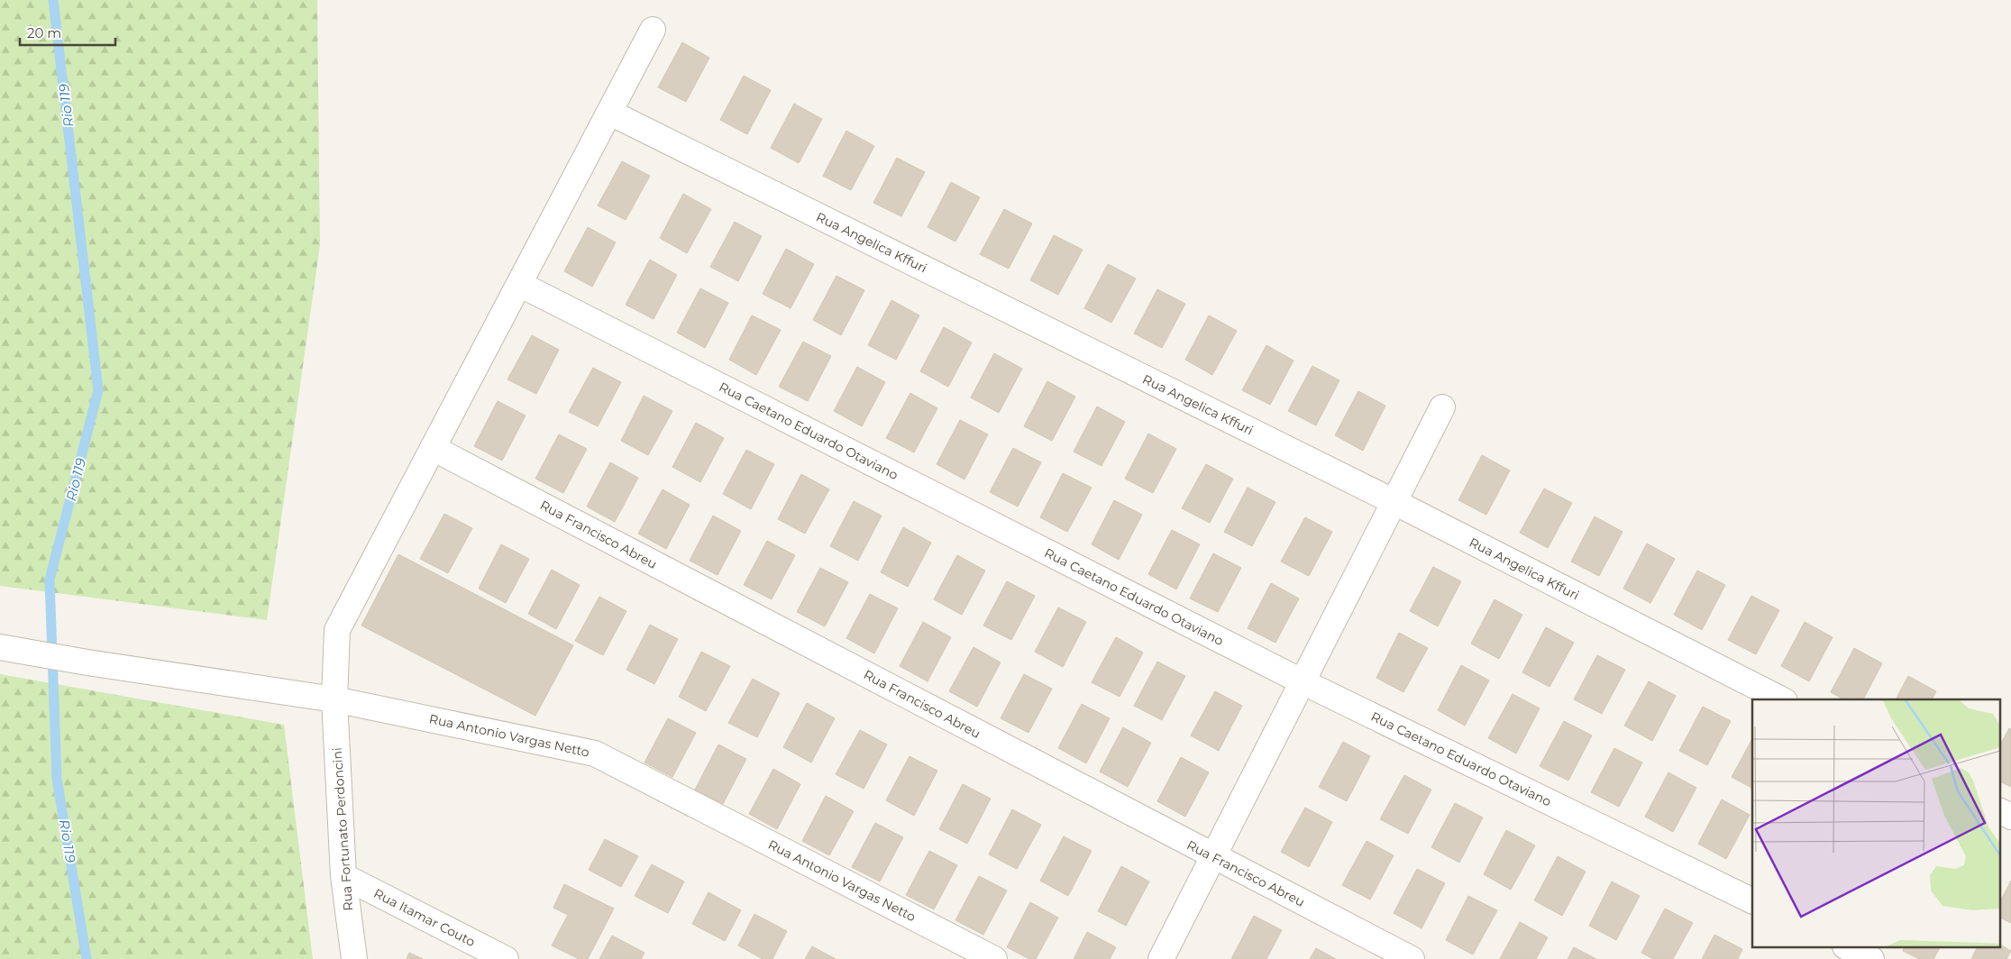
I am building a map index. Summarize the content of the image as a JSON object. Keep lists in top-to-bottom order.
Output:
{
  "streets": {
    "street": [
      "Rua Angelica Kffuri",
      "Rua Caetano Eduardo Otaviano",
      "Rua Francisco Abreu",
      "Rua Antonio Vargas Netto",
      "Rua Fortunato Perdoncini",
      "Rua Itamar Couto"
    ]
  },
  "crossings": [
    ["Rua Angelica Kffuri", "Rua Fortunato Perdoncini"],
    ["Rua Caetano Eduardo Otaviano", "Rua Fortunato Perdoncini"],
    ["Rua Francisco Abreu", "Rua Fortunato Perdoncini"],
    ["Rua Antonio Vargas Netto", "Rua Fortunato Perdoncini"],
    ["Rua Fortunato Perdoncini", "Rua Itamar Couto"]
  ],
  "water": ["Rio 119"],
  "scale_bar": "20 m"
}
